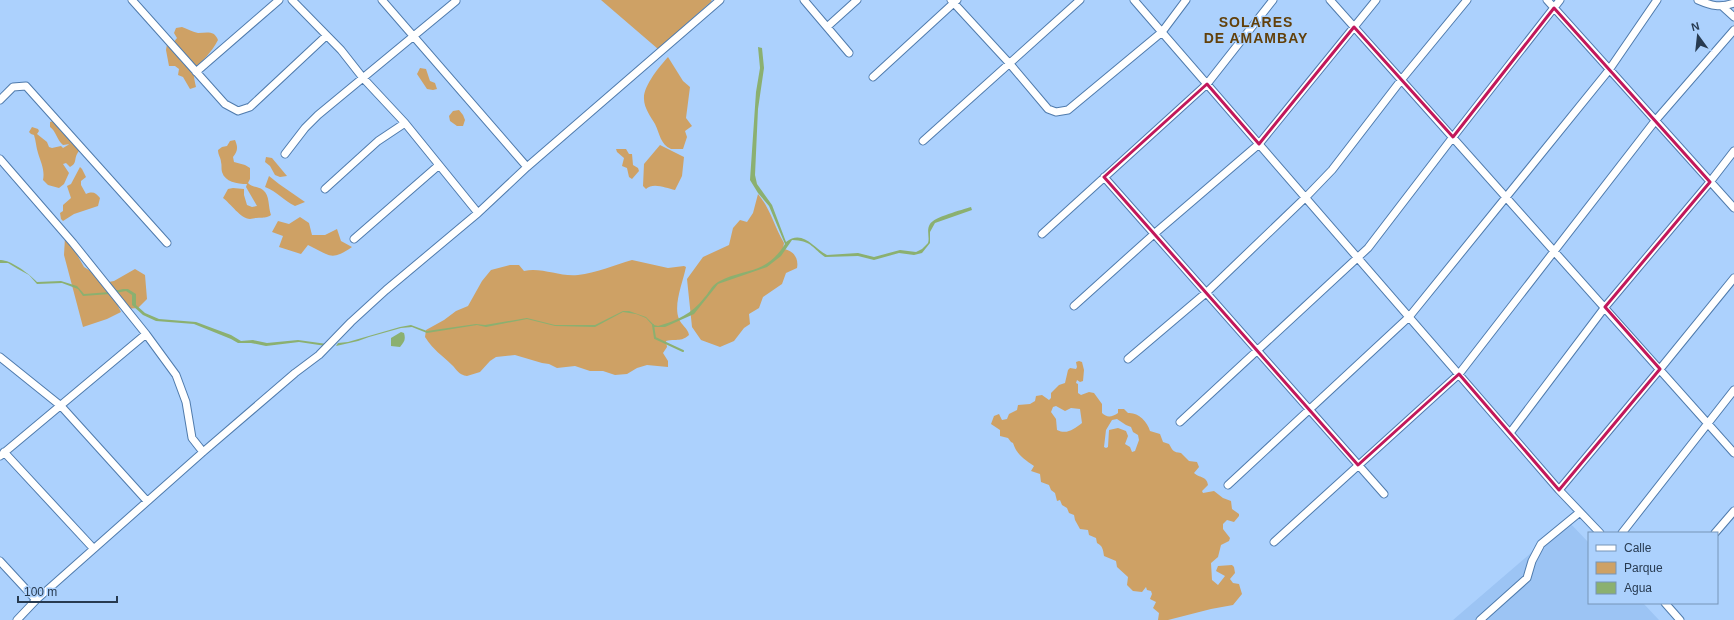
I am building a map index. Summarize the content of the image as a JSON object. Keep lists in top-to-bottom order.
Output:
{
  "districts": ["SOLARES DE AMAMBAY"],
  "legend": ["Calle", "Parque", "Agua"],
  "scale_bar": "100 m",
  "north": "top"
}
